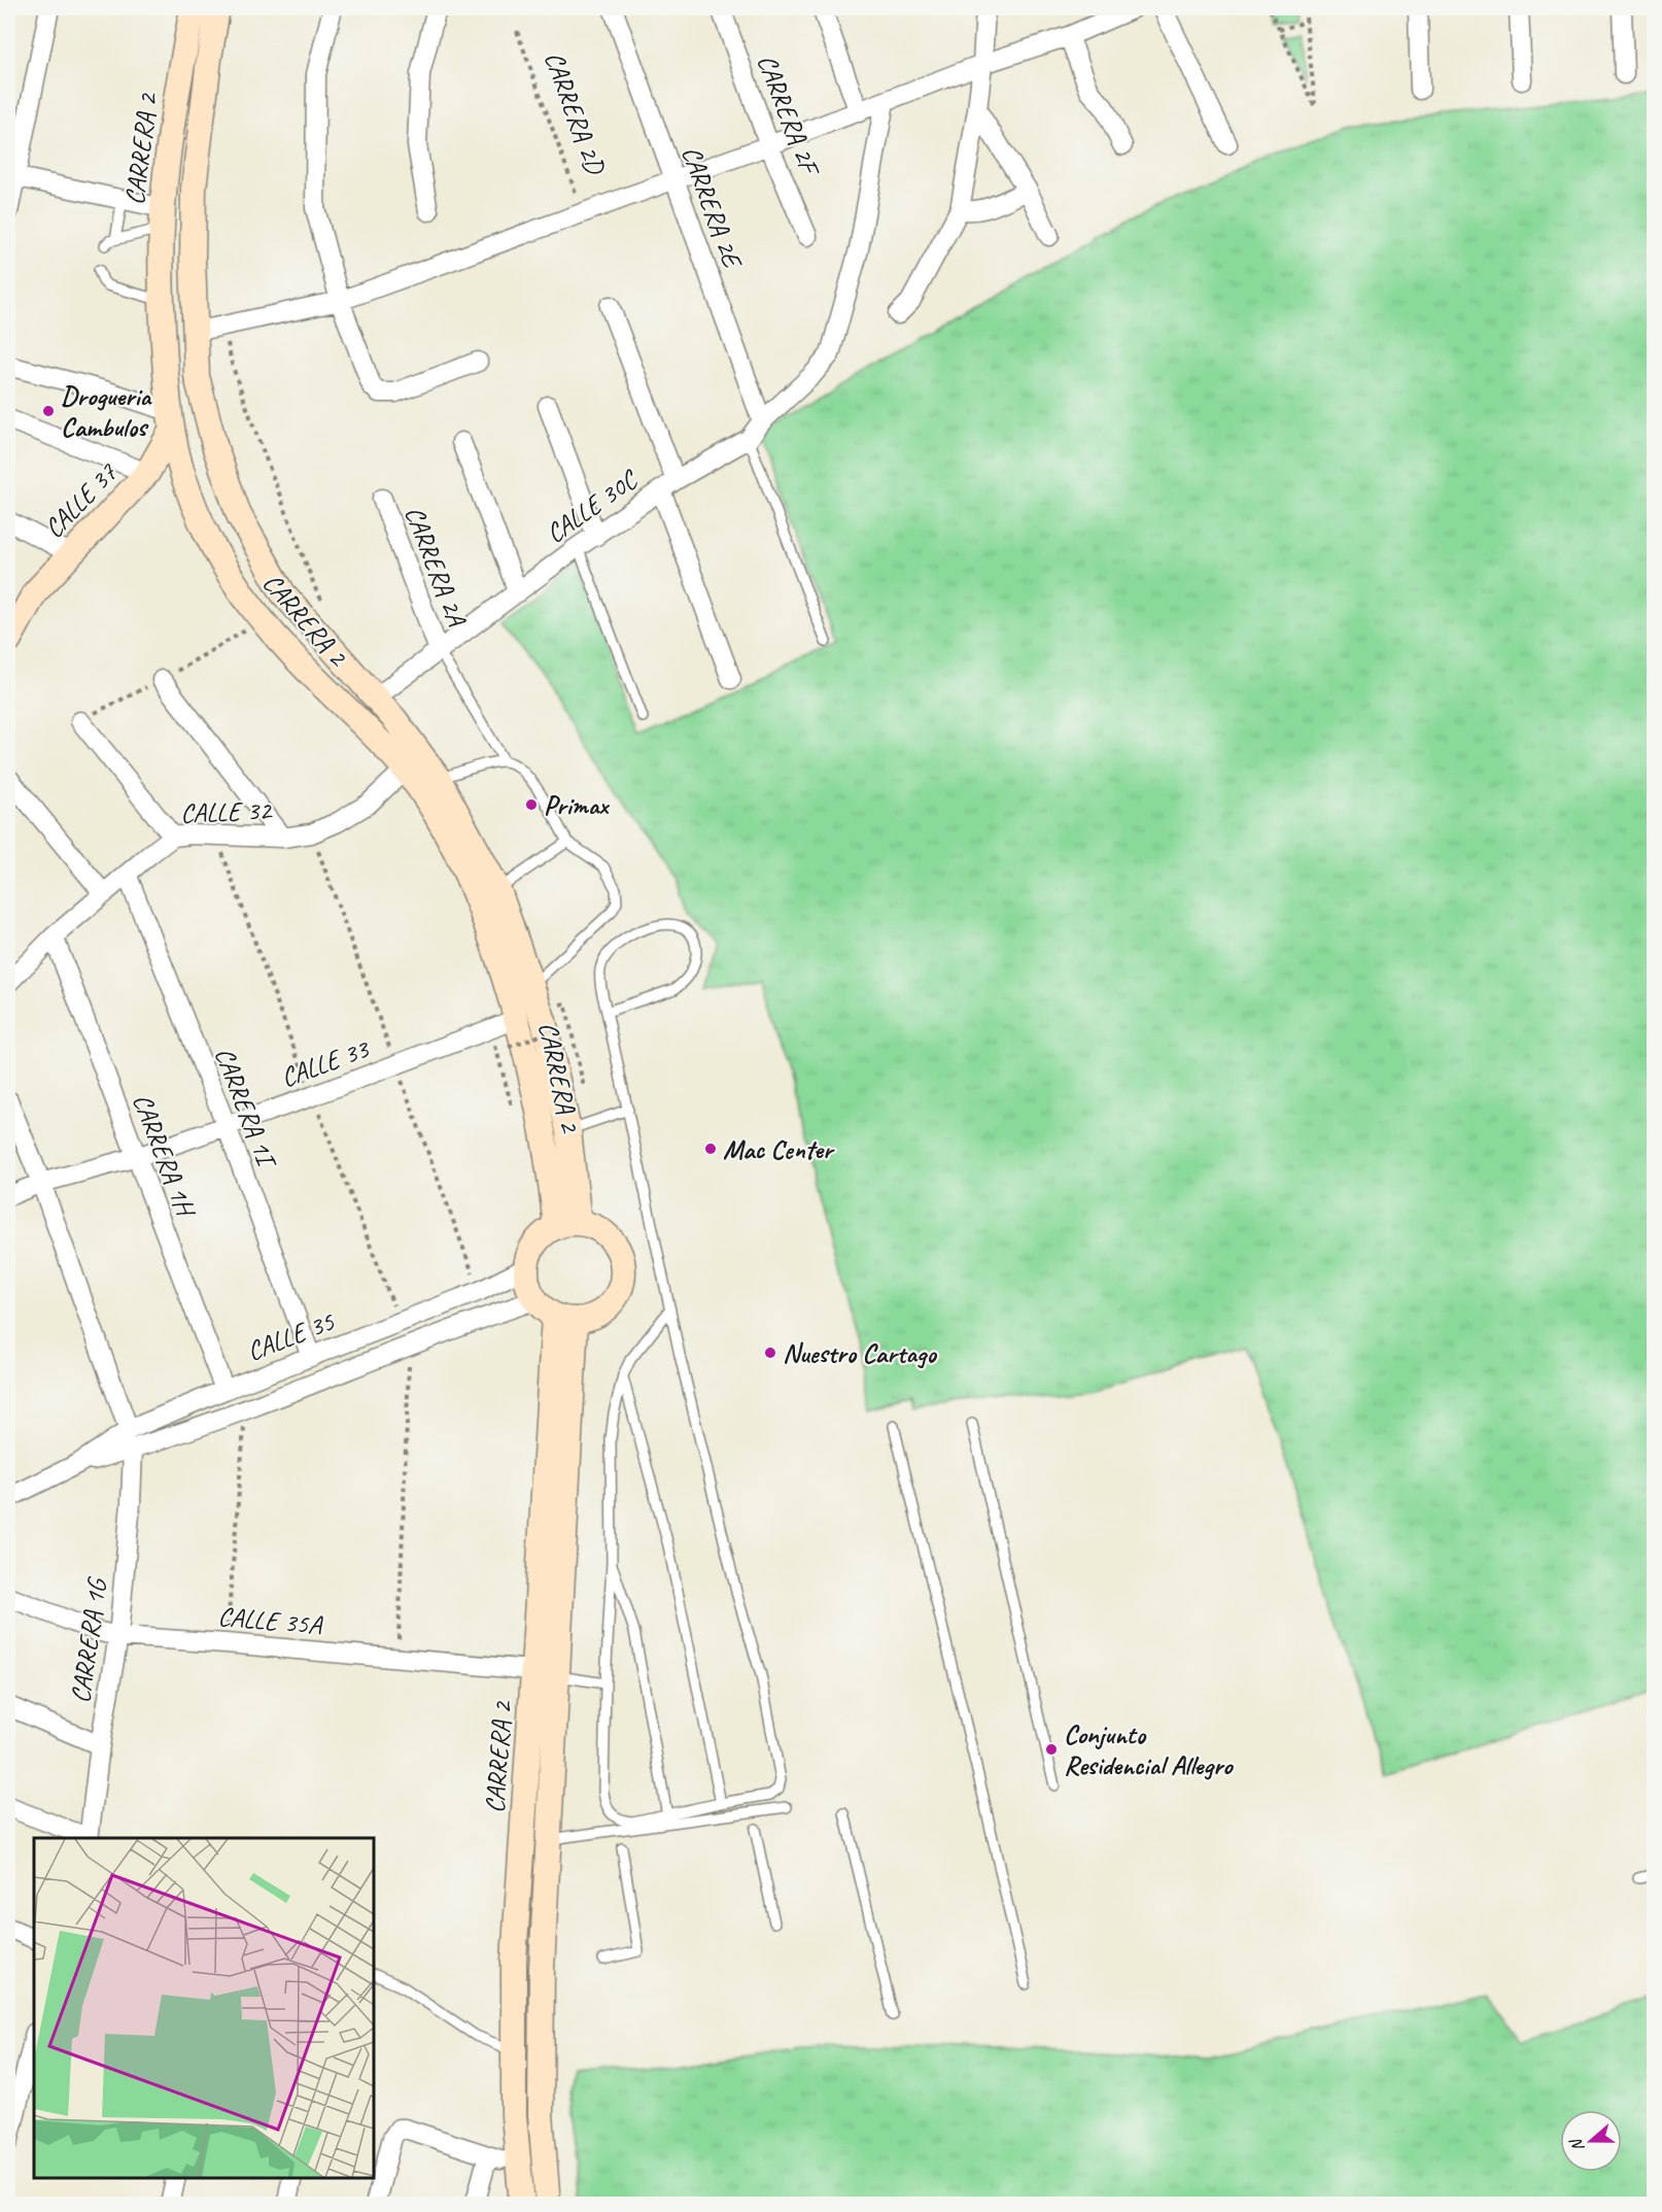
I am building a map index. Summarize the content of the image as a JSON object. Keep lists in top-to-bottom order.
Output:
{
  "streets": {
    "main road": ["CARRERA 2", "CALLE 37"],
    "street": [
      "CARRERA 2F",
      "CARRERA 2E",
      "CALLE 30C",
      "CARRERA 2A",
      "CALLE 32",
      "CALLE 33",
      "CARRERA 1I",
      "CARRERA 1H",
      "CALLE 35",
      "CALLE 35A",
      "CARRERA 1G"
    ],
    "path": ["CARRERA 2D"]
  },
  "crossings": [
    ["CARRERA 2", "CALLE 37"],
    ["CARRERA 2", "CALLE 30C"],
    ["CARRERA 2", "CALLE 32"],
    ["CARRERA 2", "CALLE 33"],
    ["CARRERA 2", "CALLE 35"],
    ["CARRERA 2", "CALLE 35A"],
    ["CARRERA 2E", "CALLE 30C"],
    ["CALLE 30C", "CARRERA 2A"],
    ["CALLE 32", "CARRERA 1I"],
    ["CALLE 32", "CARRERA 1H"],
    ["CALLE 33", "CARRERA 1I"],
    ["CALLE 33", "CARRERA 1H"],
    ["CARRERA 1I", "CALLE 35"],
    ["CARRERA 1H", "CALLE 35"],
    ["CALLE 35", "CARRERA 1G"],
    ["CALLE 35A", "CARRERA 1G"]
  ],
  "places": [
    "Drogueria Cambulos",
    "Primax",
    "Mac Center",
    "Nuestro Cartago",
    "Conjunto Residencial Allegro"
  ],
  "north": "left"
}
